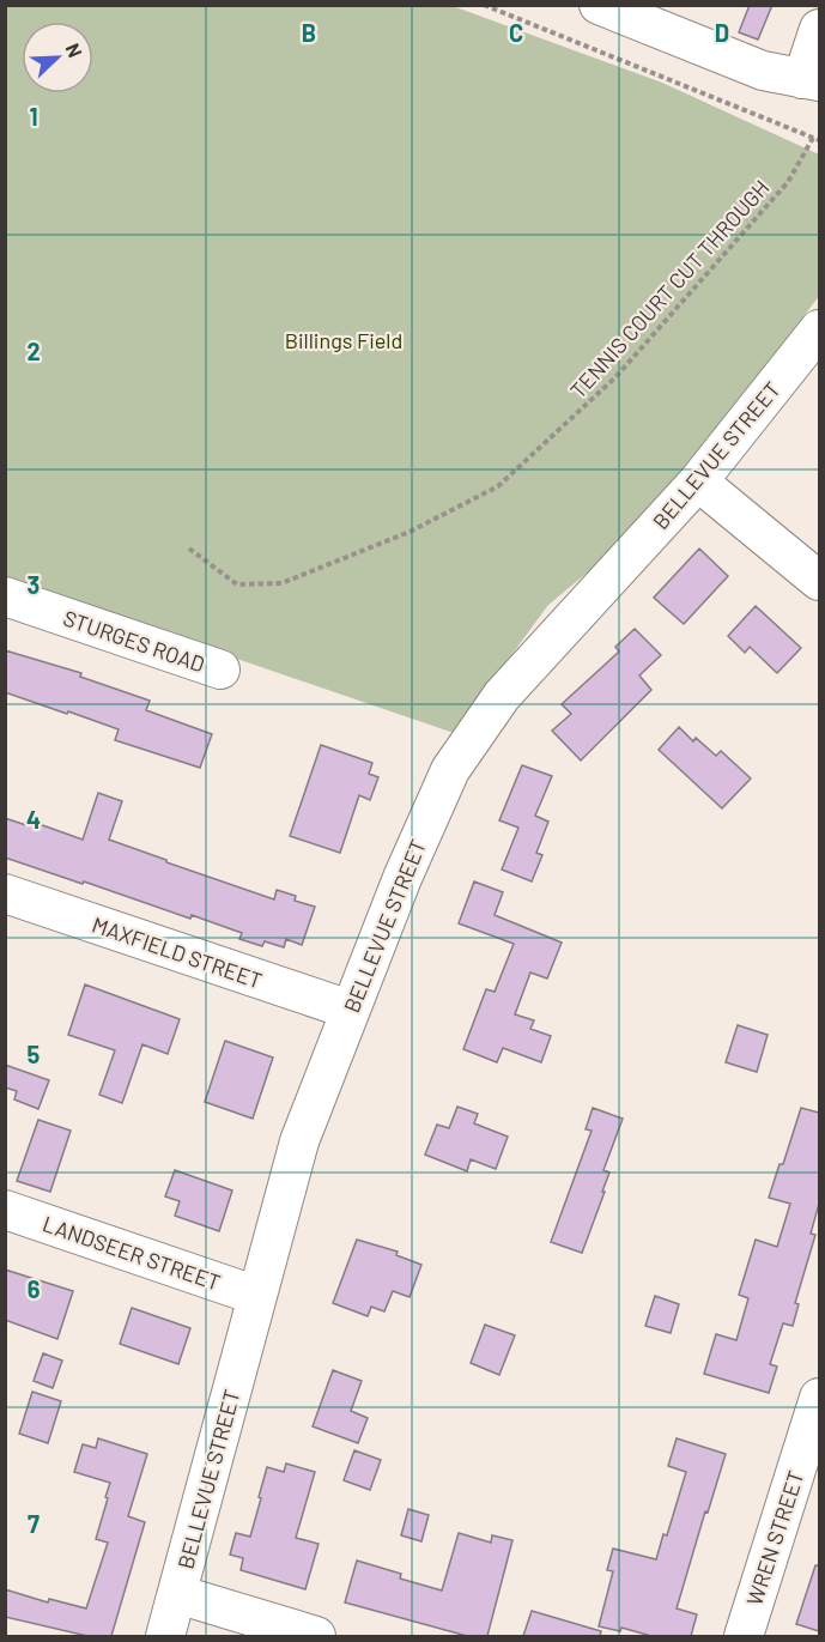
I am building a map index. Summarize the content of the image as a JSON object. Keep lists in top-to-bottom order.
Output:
{
  "streets": {
    "street": [
      "BELLEVUE STREET",
      "STURGES ROAD",
      "MAXFIELD STREET",
      "LANDSEER STREET",
      "WREN STREET"
    ],
    "path": ["TENNIS COURT CUT THROUGH"]
  },
  "crossings": [
    ["BELLEVUE STREET", "MAXFIELD STREET"],
    ["BELLEVUE STREET", "LANDSEER STREET"]
  ],
  "parks": ["Billings Field"],
  "north": "top right",
  "grid": {
    "columns": ["B", "C", "D"],
    "rows": [
      "1",
      "2",
      "3",
      "4",
      "5",
      "6",
      "7"
    ]
  }
}
